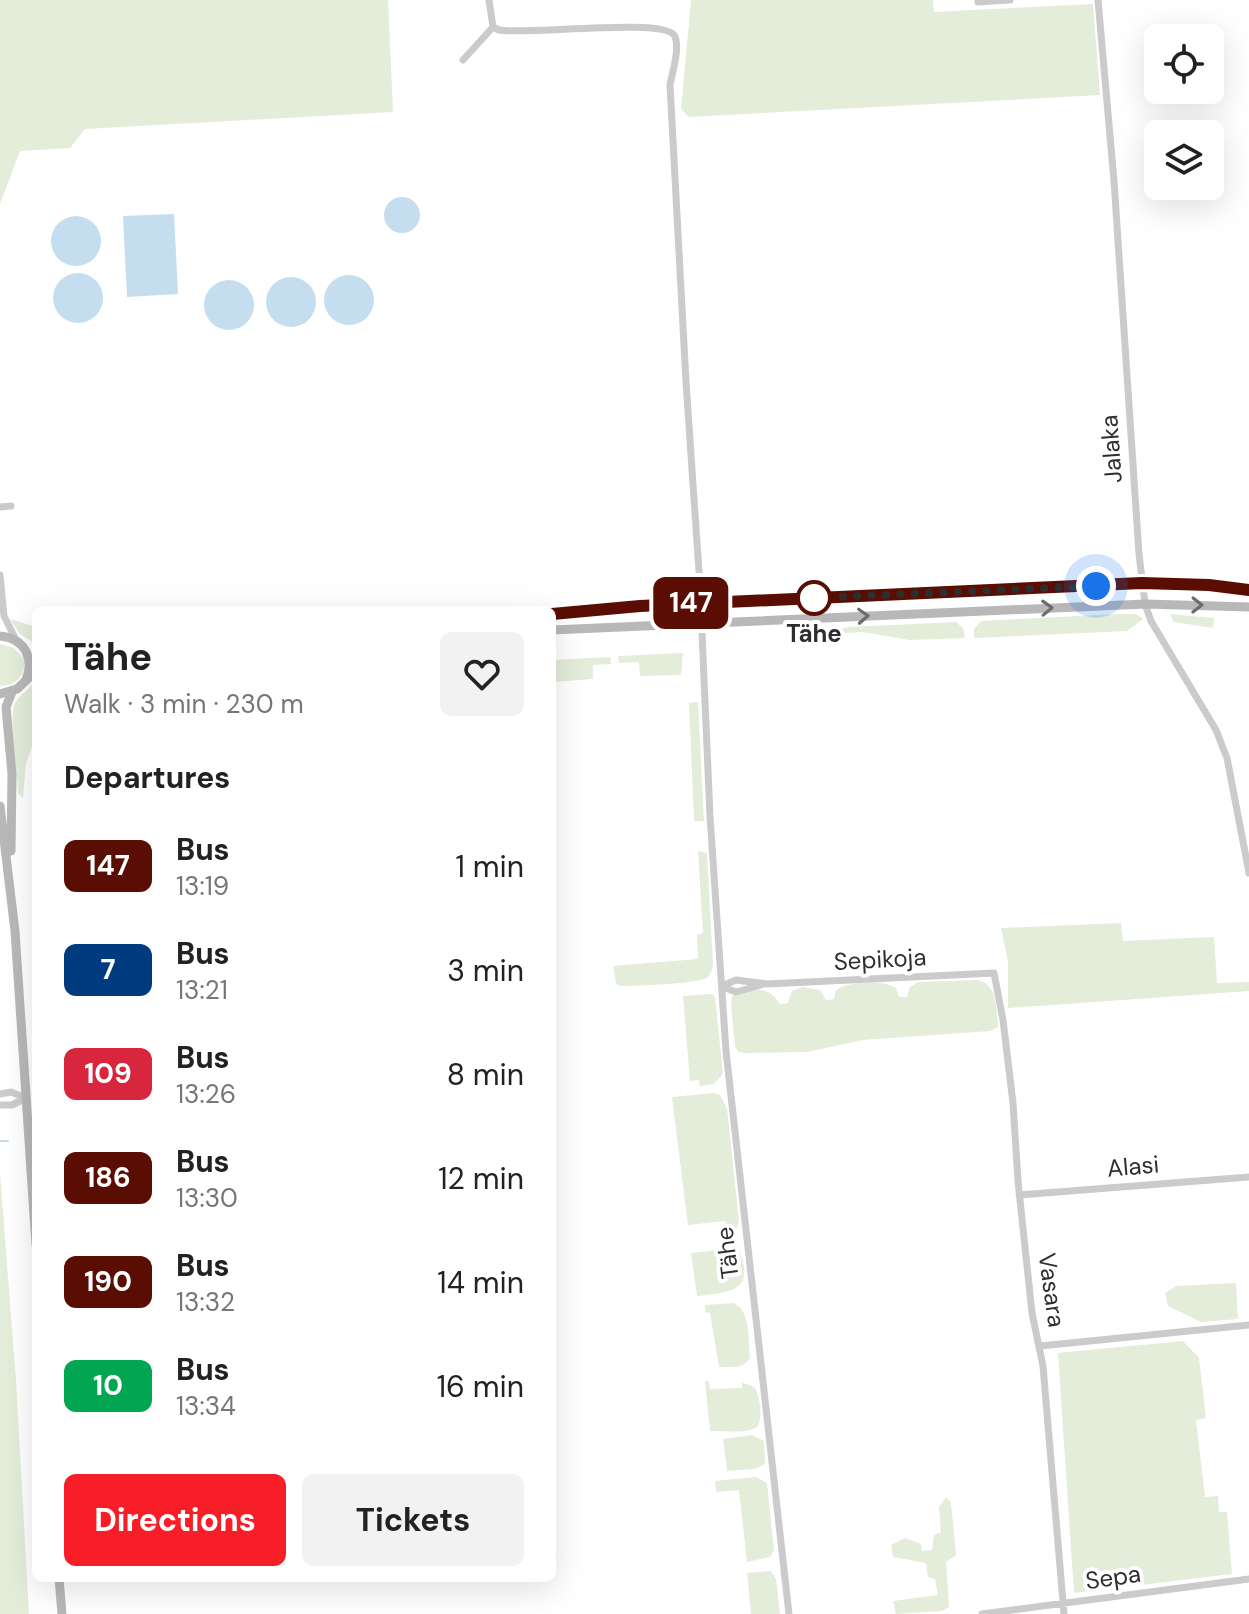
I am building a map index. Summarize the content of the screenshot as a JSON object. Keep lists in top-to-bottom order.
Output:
{
  "streets": {
    "street": [
      "Jalaka",
      "Sepikoja",
      "Alasi",
      "Tähe",
      "Vasara",
      "Sepa"
    ]
  },
  "crossings": [
    ["Sepikoja", "Tähe"],
    ["Sepikoja", "Vasara"],
    ["Alasi", "Vasara"],
    ["Vasara", "Sepa"]
  ],
  "places": ["Tähe"],
  "lines": ["bus line 147"],
  "page": {
    "on_map": "147",
    "heading": [
      ["Tähe", "Walk · 3 min · 230 m"],
      "Departures"
    ],
    "list": [
      {
        "mark": "147",
        "name": "Bus",
        "note": "13:19",
        "value": "1 min"
      },
      {
        "mark": "7",
        "name": "Bus",
        "note": "13:21",
        "value": "3 min"
      },
      {
        "mark": "109",
        "name": "Bus",
        "note": "13:26",
        "value": "8 min"
      },
      {
        "mark": "186",
        "name": "Bus",
        "note": "13:30",
        "value": "12 min"
      },
      {
        "mark": "190",
        "name": "Bus",
        "note": "13:32",
        "value": "14 min"
      },
      {
        "mark": "10",
        "name": "Bus",
        "note": "13:34",
        "value": "16 min"
      }
    ],
    "buttons": ["Directions", "Tickets"]
  }
}
